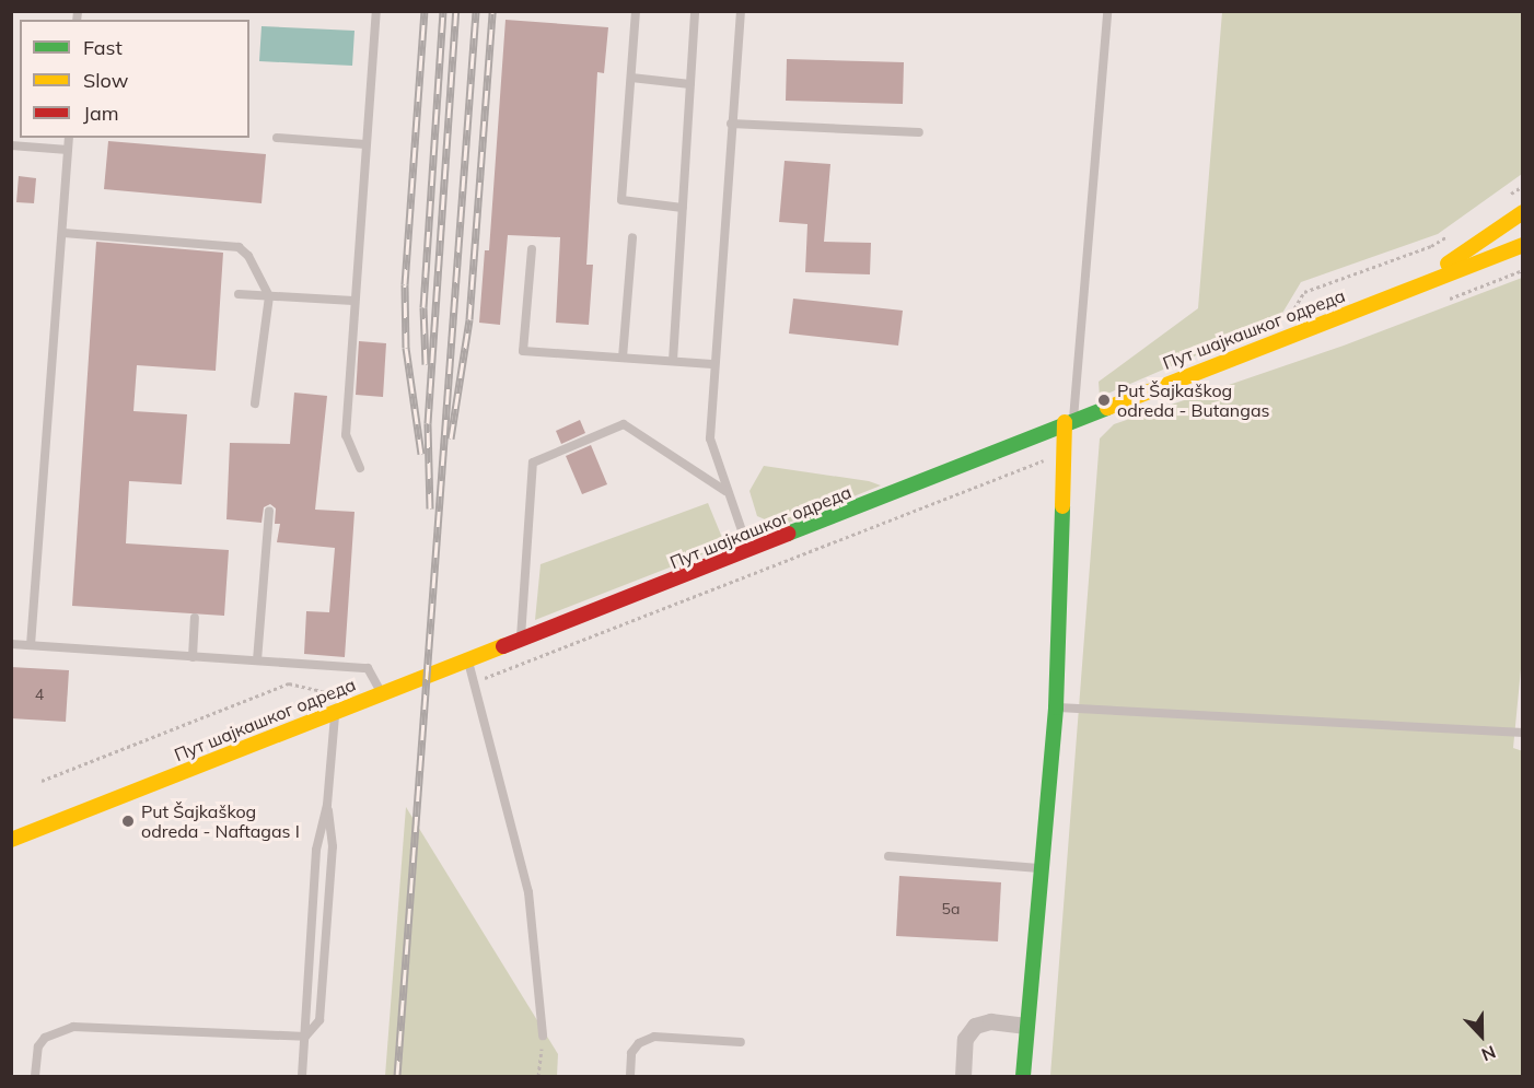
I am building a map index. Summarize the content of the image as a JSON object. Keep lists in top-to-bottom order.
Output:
{
  "streets": {
    "street": ["Пут шајкашког одреда"]
  },
  "places": ["Put Šajkaškog odreda - Butangas", "Put Šajkaškog odreda - Naftagas I"],
  "house_numbers": ["4", "5a"],
  "legend": ["Fast", "Slow", "Jam"],
  "north": "bottom"
}
